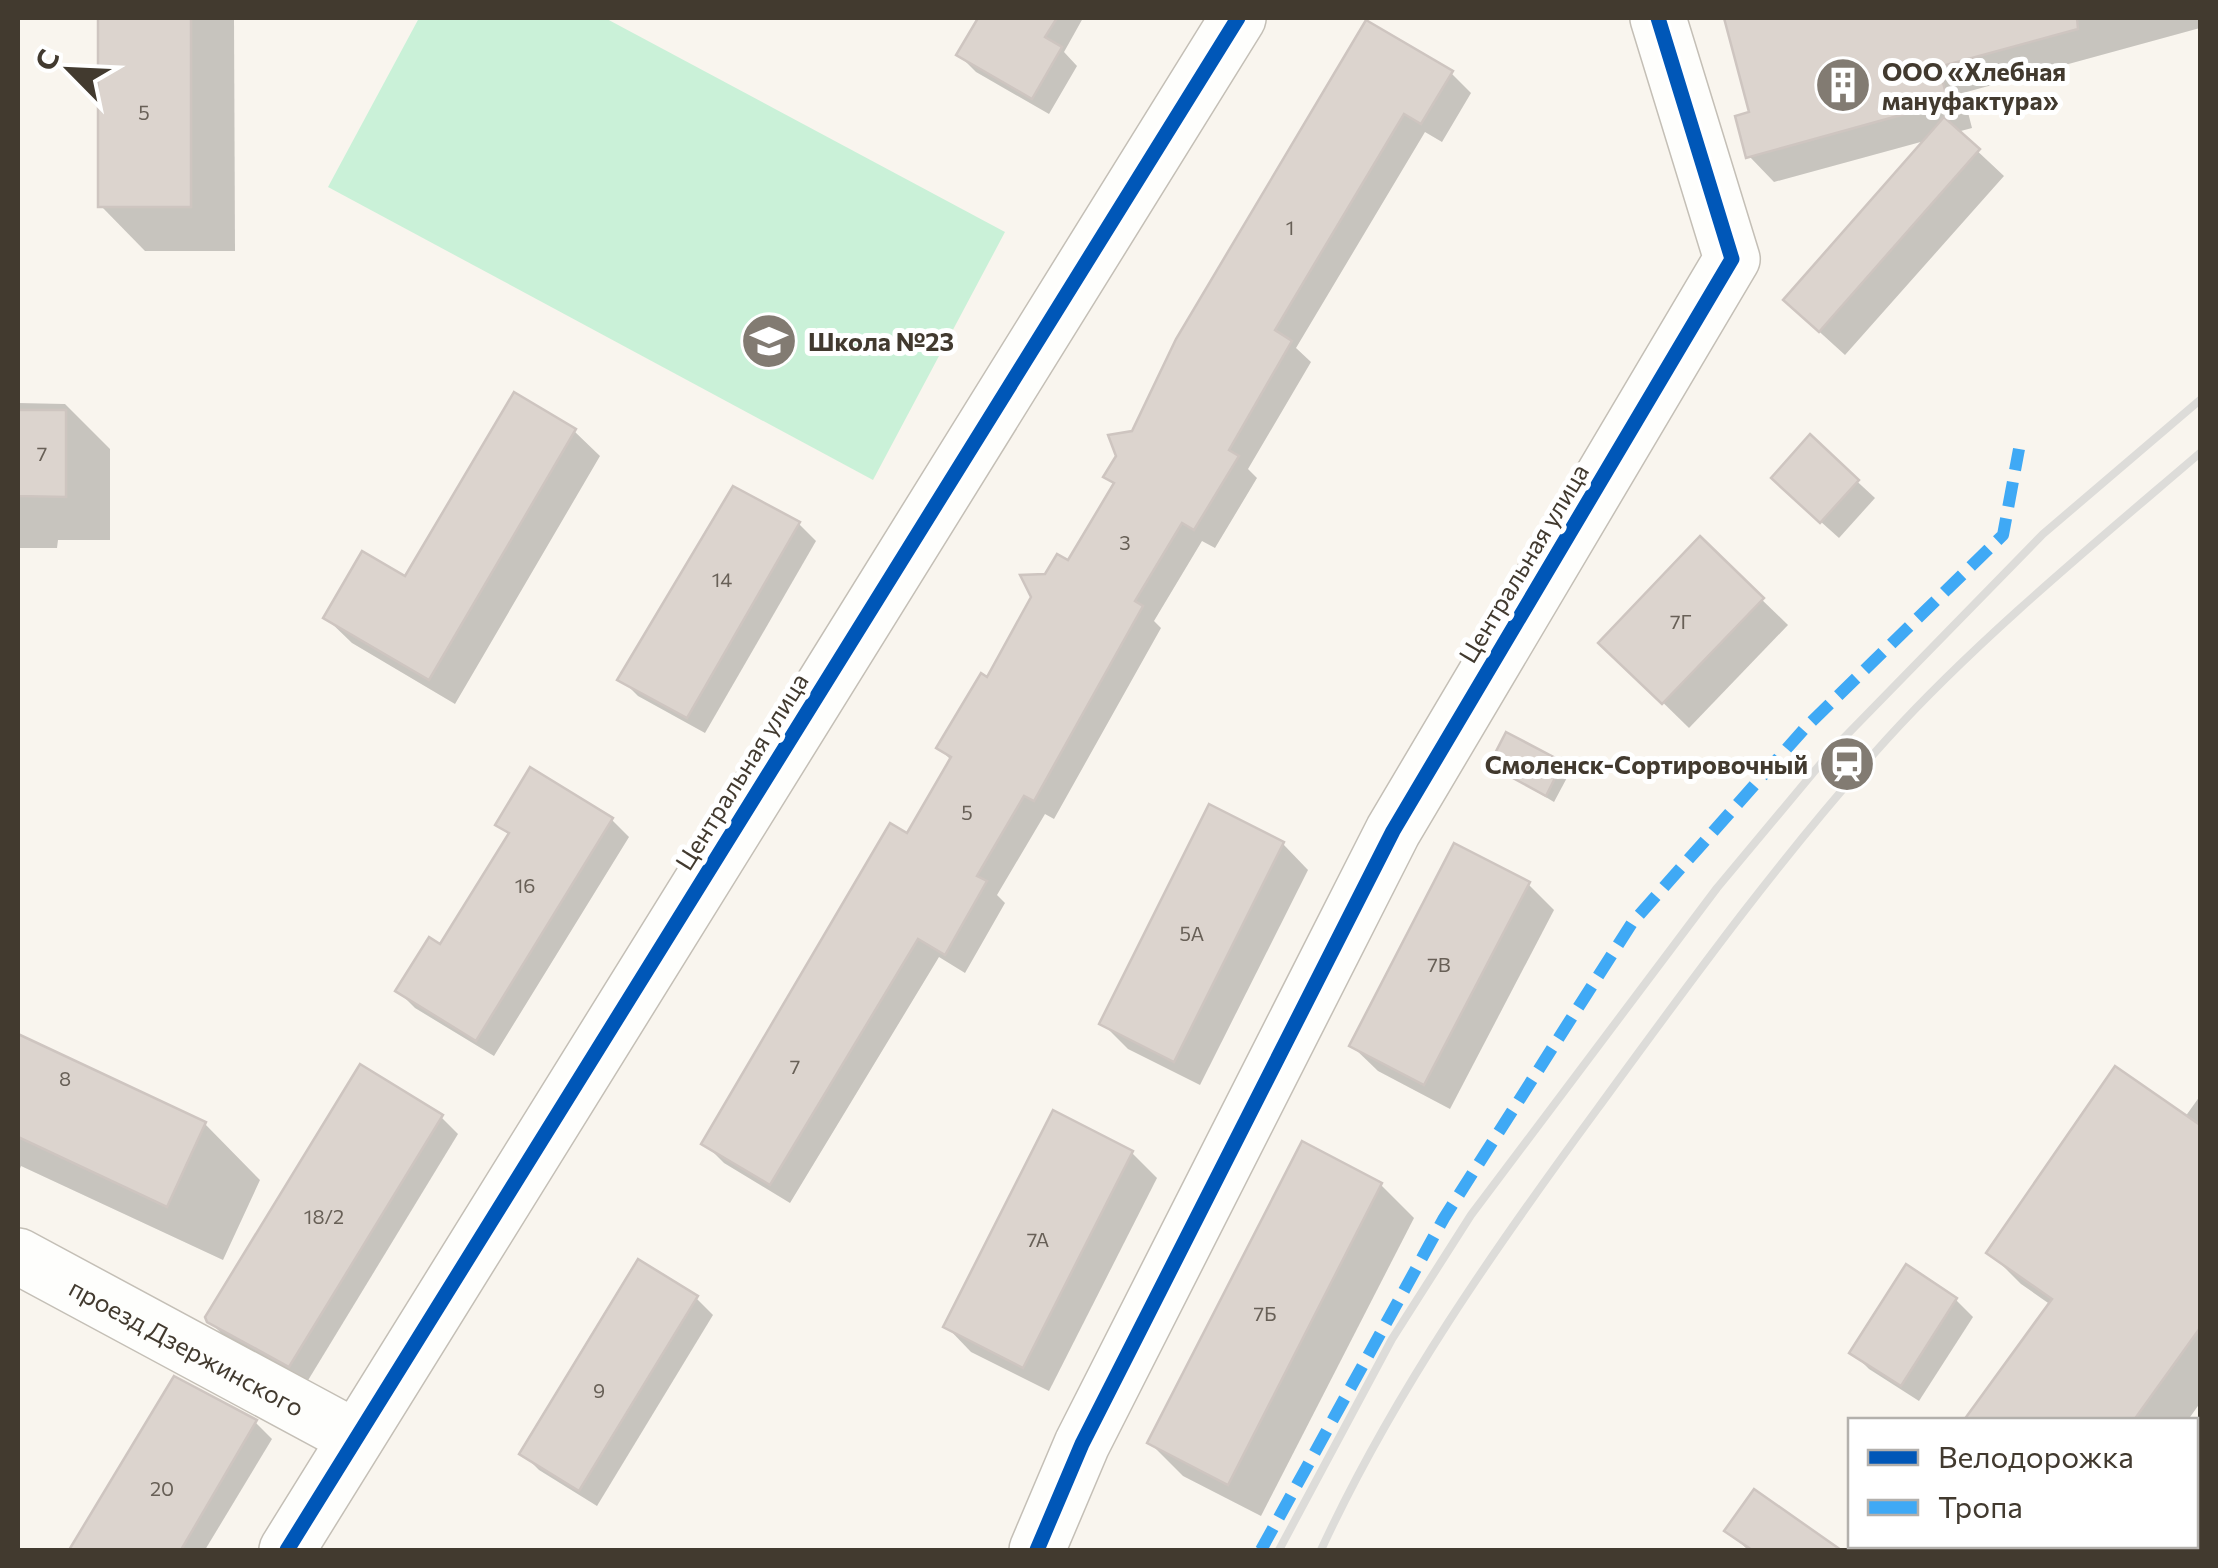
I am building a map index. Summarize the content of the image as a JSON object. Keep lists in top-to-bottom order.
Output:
{
  "streets": {
    "street": ["Центральная улица", "проезд Дзержинского"]
  },
  "crossings": [
    ["Центральная улица", "проезд Дзержинского"]
  ],
  "places": {
    "building": ["ООО «Хлебная мануфактура»"],
    "school or university": ["Школа №23"],
    "station": ["Смоленск-Сортировочный"]
  },
  "house_numbers": [
    "5",
    "1",
    "7",
    "3",
    "14",
    "7Г",
    "5",
    "16",
    "5А",
    "7В",
    "7",
    "8",
    "18/2",
    "7А",
    "7Б",
    "9",
    "20"
  ],
  "legend": ["Велодорожка", "Тропа"],
  "north": "top left"
}
